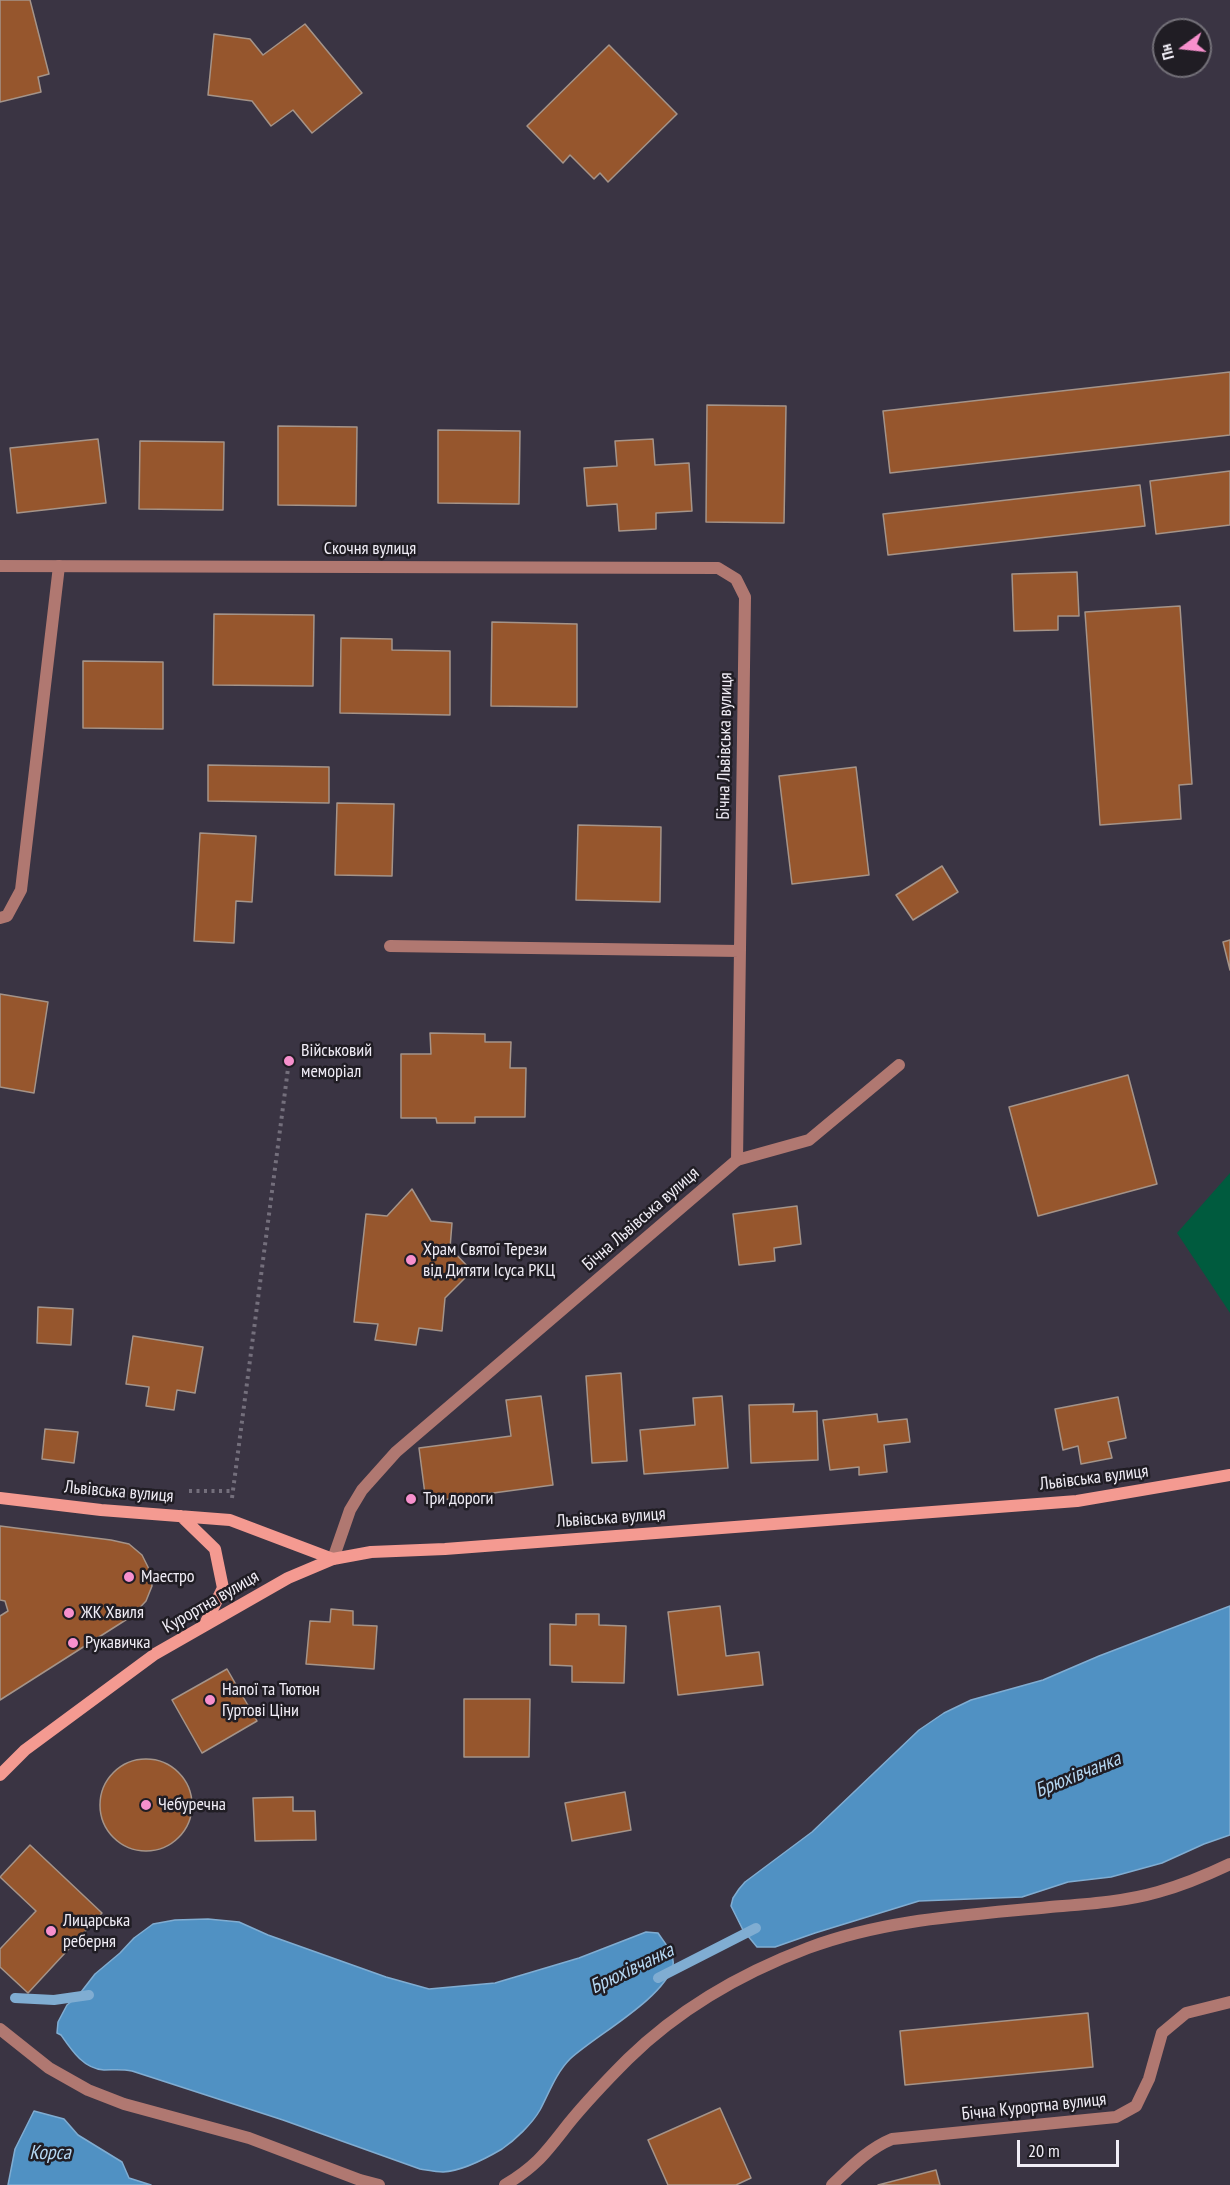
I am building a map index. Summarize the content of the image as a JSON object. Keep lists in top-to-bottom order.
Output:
{
  "streets": {
    "main road": ["Львівська вулиця", "Курортна вулиця"],
    "street": ["Скочня вулиця", "Бічна Львівська вулиця", "Бічна Курортна вулиця"]
  },
  "crossings": [
    ["Скочня вулиця", "Бічна Львівська вулиця"],
    ["Бічна Львівська вулиця", "Львівська вулиця"],
    ["Бічна Львівська вулиця", "Курортна вулиця"],
    ["Львівська вулиця", "Курортна вулиця"]
  ],
  "water": ["Брюхівчанка", "Корса"],
  "places": [
    "Військовий меморіал",
    "Храм Святої Терези від Дитяти Ісуса РКЦ",
    "Три дороги",
    "Маестро",
    "ЖК Хвиля",
    "Рукавичка",
    "Напої та Тютюн Гуртові Ціни",
    "Чебуречна",
    "Лицарська реберня"
  ],
  "scale_bar": "20 m",
  "north": "left"
}
